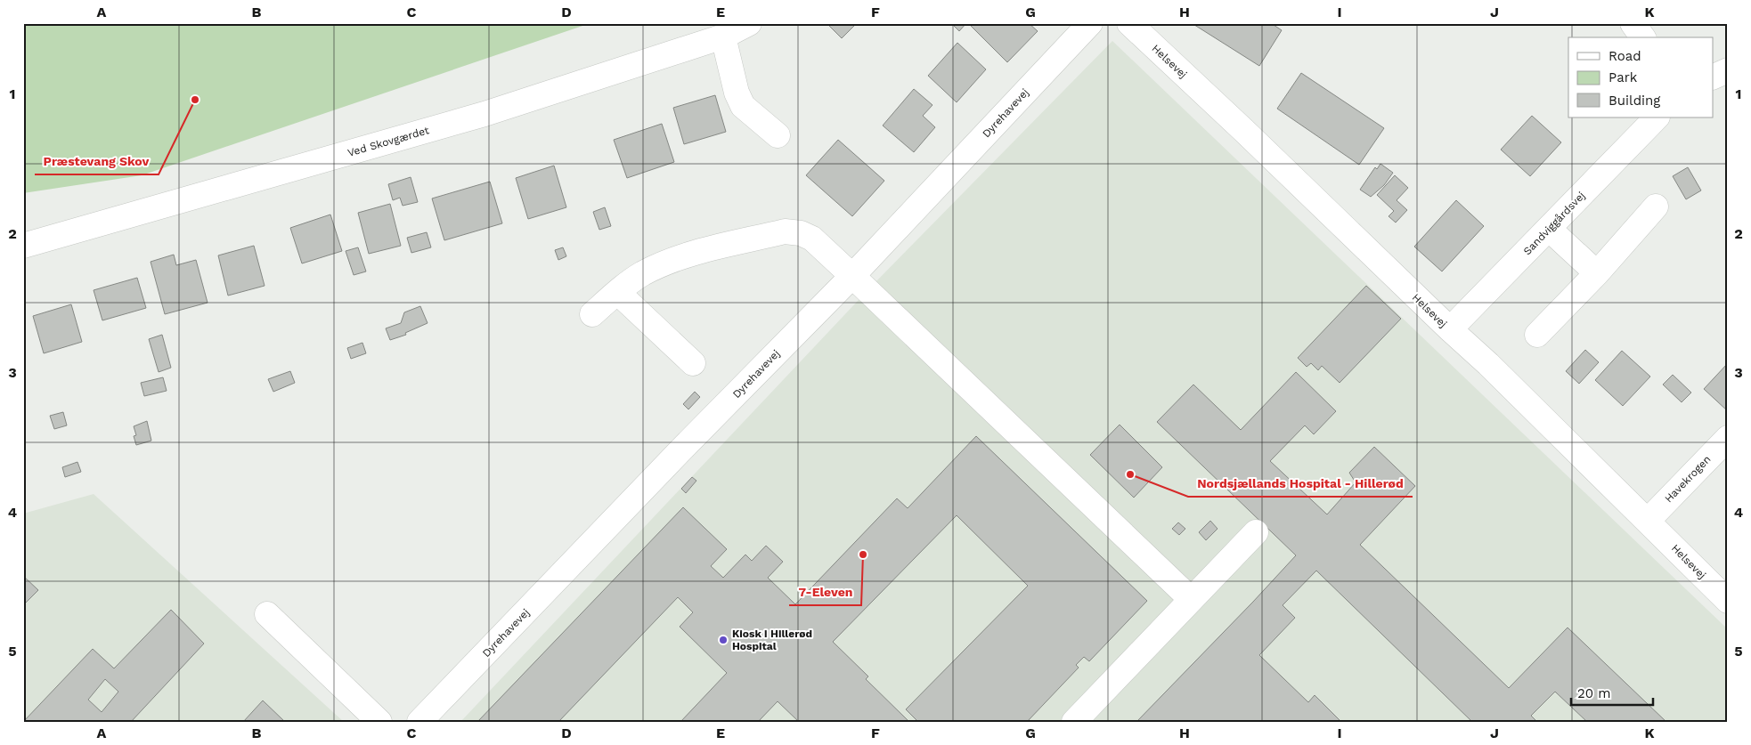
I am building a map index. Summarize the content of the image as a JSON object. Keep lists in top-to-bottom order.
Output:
{
  "streets": {
    "street": [
      "Helsevej",
      "Dyrehavevej",
      "Ved Skovgærdet",
      "Sandviggårdsvej",
      "Havekrogen"
    ]
  },
  "crossings": [
    ["Helsevej", "Sandviggårdsvej"],
    ["Helsevej", "Havekrogen"]
  ],
  "places": [
    "Præstevang Skov",
    "Nordsjællands Hospital - Hillerød",
    "7-Eleven",
    "Kiosk i Hillerød Hospital"
  ],
  "legend": ["Road", "Park", "Building"],
  "scale_bar": "20 m",
  "grid": {
    "columns": [
      "A",
      "B",
      "C",
      "D",
      "E",
      "F",
      "G",
      "H",
      "I",
      "J",
      "K"
    ],
    "rows": [
      "1",
      "2",
      "3",
      "4",
      "5"
    ]
  }
}
